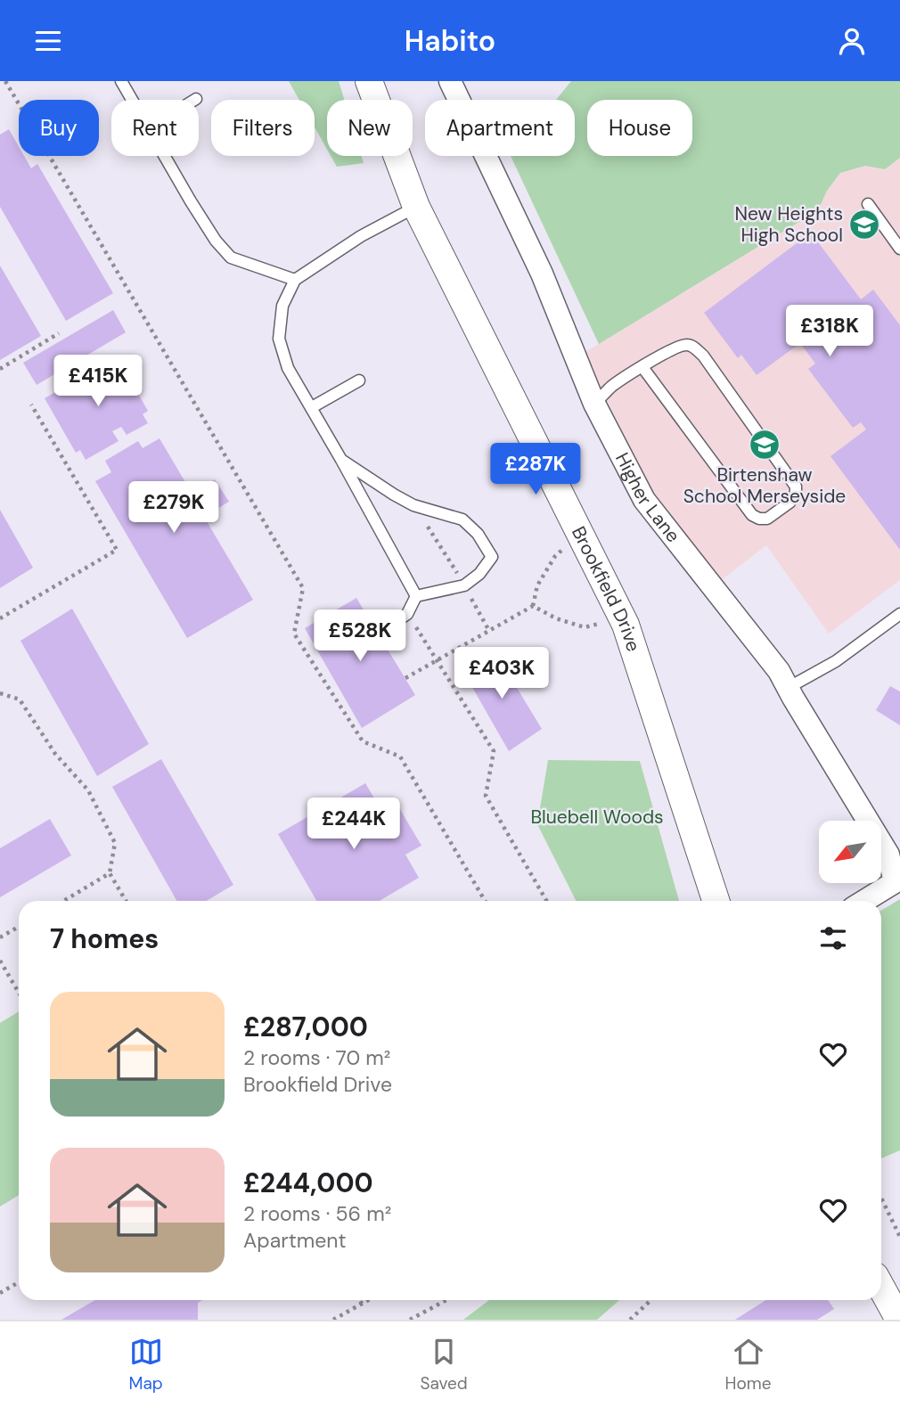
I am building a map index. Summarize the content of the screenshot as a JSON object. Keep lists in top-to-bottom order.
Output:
{
  "streets": {
    "street": ["Higher Lane", "Brookfield Drive"]
  },
  "parks": ["Bluebell Woods"],
  "places": {
    "school or university": ["New Heights High School", "Birtenshaw School Merseyside"]
  },
  "north": "bottom left",
  "page": {
    "header": "Habito",
    "chip": [
      "Buy",
      "Rent",
      "Filters",
      "New",
      "Apartment",
      "House"
    ],
    "price": [
      "£318K",
      "£415K",
      "£287K",
      "£279K",
      "£528K",
      "£403K",
      "£244K"
    ],
    "heading": "7 homes",
    "list": [
      {
        "name": "£287,000",
        "note": "2 rooms · 70 m² · Brookfield Drive"
      },
      {
        "name": "£244,000",
        "note": "2 rooms · 56 m² · Apartment"
      }
    ],
    "tabs": ["Map", "Saved", "Home"]
  }
}
